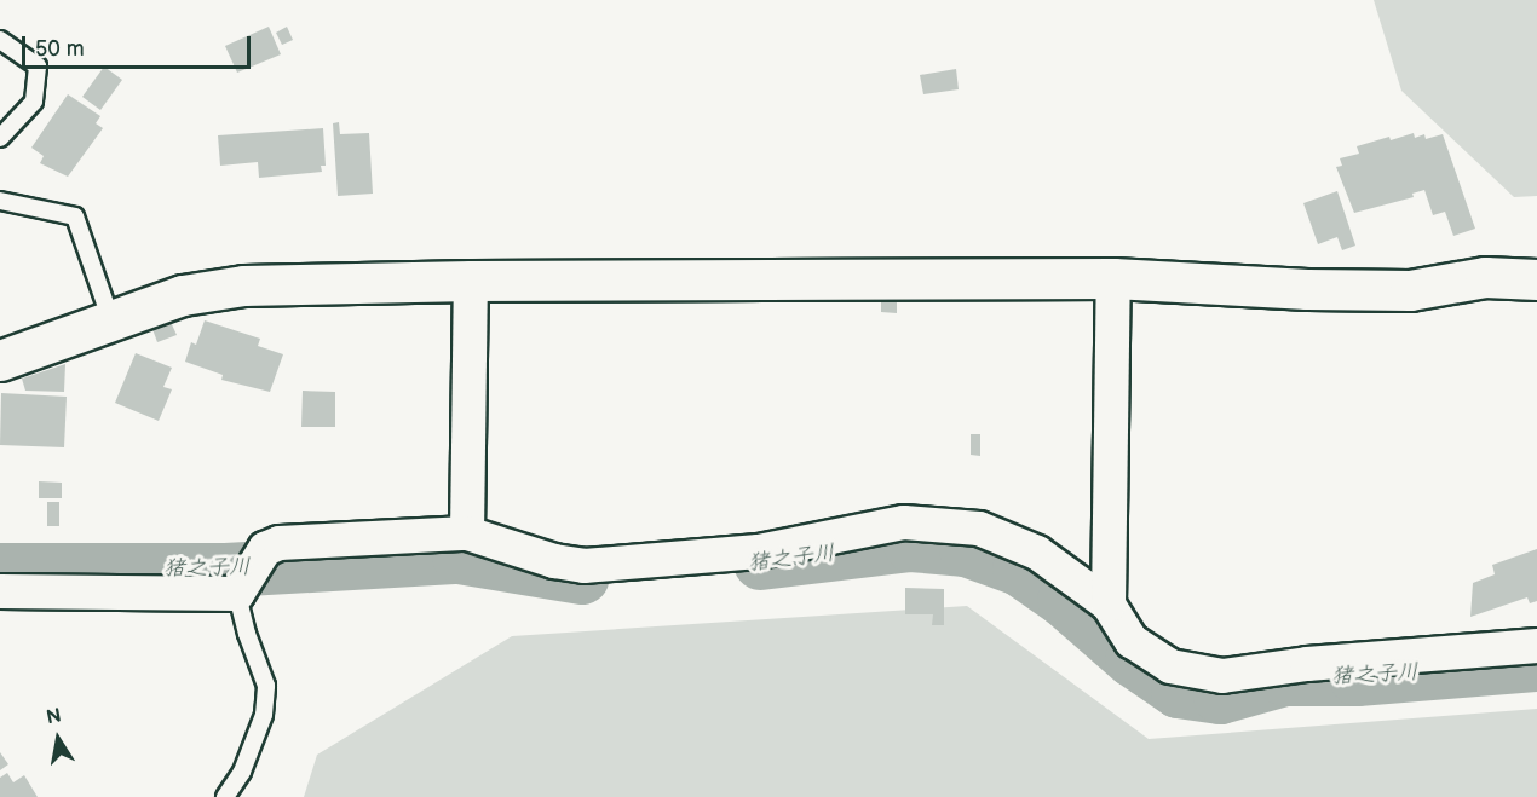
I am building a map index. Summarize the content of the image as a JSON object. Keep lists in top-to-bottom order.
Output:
{
  "water": ["猪之子川"],
  "scale_bar": "50 m",
  "north": "top"
}
